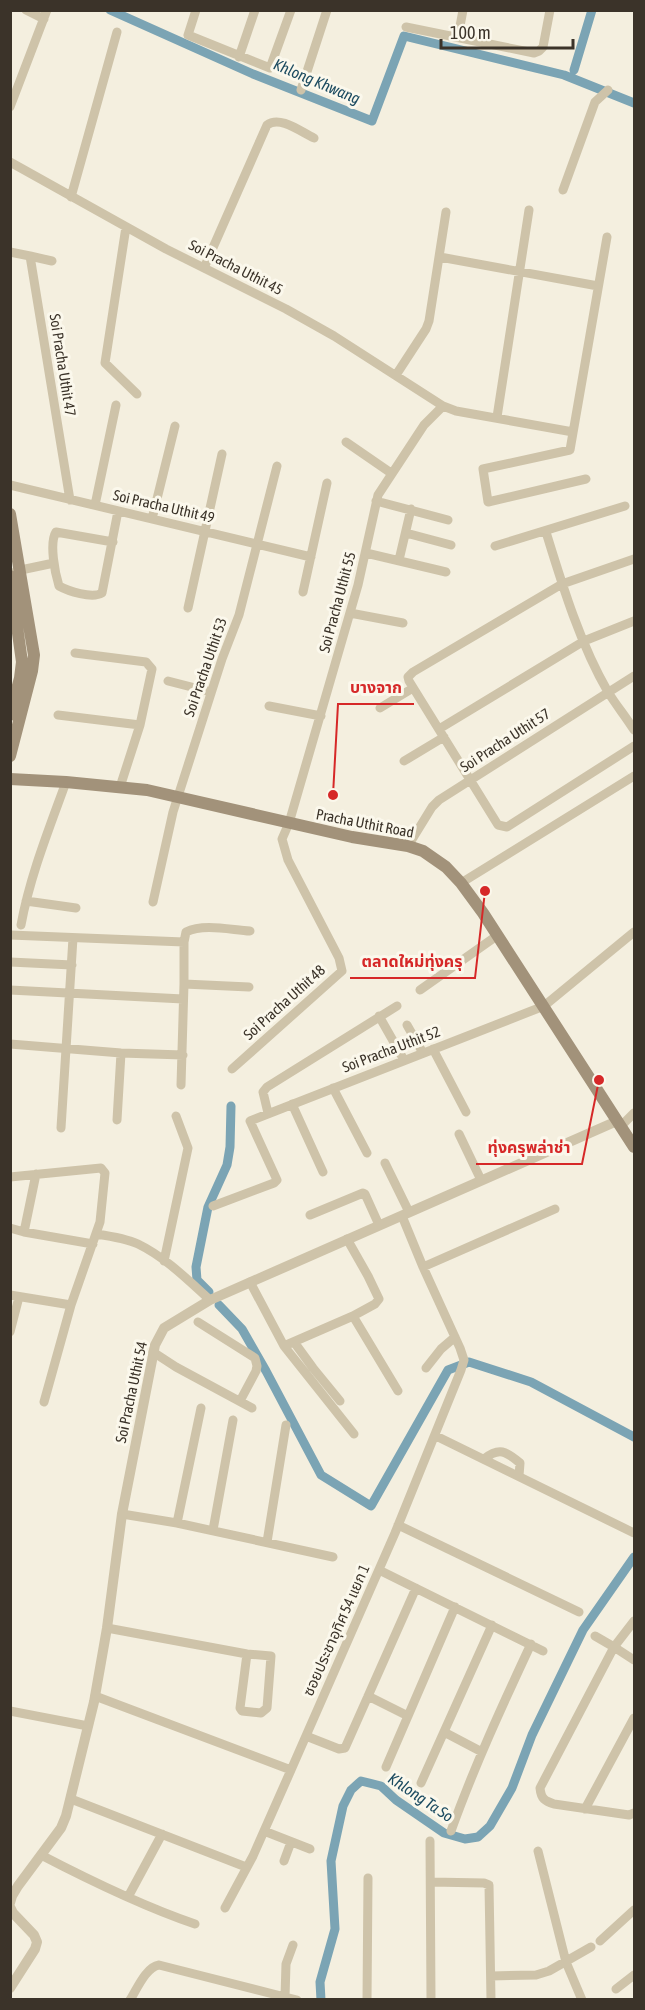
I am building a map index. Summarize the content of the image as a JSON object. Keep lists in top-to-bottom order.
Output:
{
  "streets": {
    "main road": ["Pracha Uthit Road"],
    "street": [
      "Soi Pracha Uthit 45",
      "Soi Pracha Uthit 47",
      "Soi Pracha Uthit 49",
      "Soi Pracha Uthit 55",
      "Soi Pracha Uthit 53",
      "Soi Pracha Uthit 57",
      "Soi Pracha Uthit 48",
      "Soi Pracha Uthit 52",
      "Soi Pracha Uthit 54",
      "ซอยประชาอุทิศ 54 แยก 1"
    ]
  },
  "crossings": [
    ["Soi Pracha Uthit 45", "Soi Pracha Uthit 55"],
    ["Soi Pracha Uthit 47", "Soi Pracha Uthit 49"],
    ["Soi Pracha Uthit 49", "Soi Pracha Uthit 53"],
    ["Soi Pracha Uthit 55", "Pracha Uthit Road"],
    ["Soi Pracha Uthit 55", "Soi Pracha Uthit 48"],
    ["Soi Pracha Uthit 53", "Pracha Uthit Road"],
    ["Soi Pracha Uthit 57", "Pracha Uthit Road"],
    ["Pracha Uthit Road", "Soi Pracha Uthit 48"],
    ["Pracha Uthit Road", "Soi Pracha Uthit 52"],
    ["Pracha Uthit Road", "Soi Pracha Uthit 54"]
  ],
  "water": ["Khlong Khwang", "Khlong Ta So"],
  "places": ["บางจาก", "ตลาดใหม่ทุ่งครุ", "ทุ่งครุพล่าช่า"],
  "scale_bar": "100 m"
}
